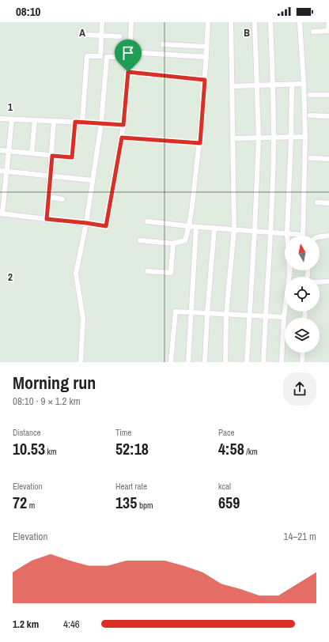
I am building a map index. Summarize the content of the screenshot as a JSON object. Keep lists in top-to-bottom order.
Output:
{
  "north": "top",
  "page": {
    "status": "08:10",
    "heading": ["Morning run", "08:10 · 9 × 1.2 km"],
    "stats": [
      ["Distance", "10.53 km"],
      ["Time", "52:18"],
      ["Pace", "4:58 /km"],
      ["Elevation", "72 m"],
      ["Heart rate", "135 bpm"],
      ["kcal", "659"]
    ],
    "chart": ["Elevation", "14–21 m"],
    "list": [
      {
        "name": "1.2 km",
        "note": "4:46"
      }
    ]
  },
  "grid": {
    "columns": ["A", "B"],
    "rows": ["1", "2"]
  }
}
